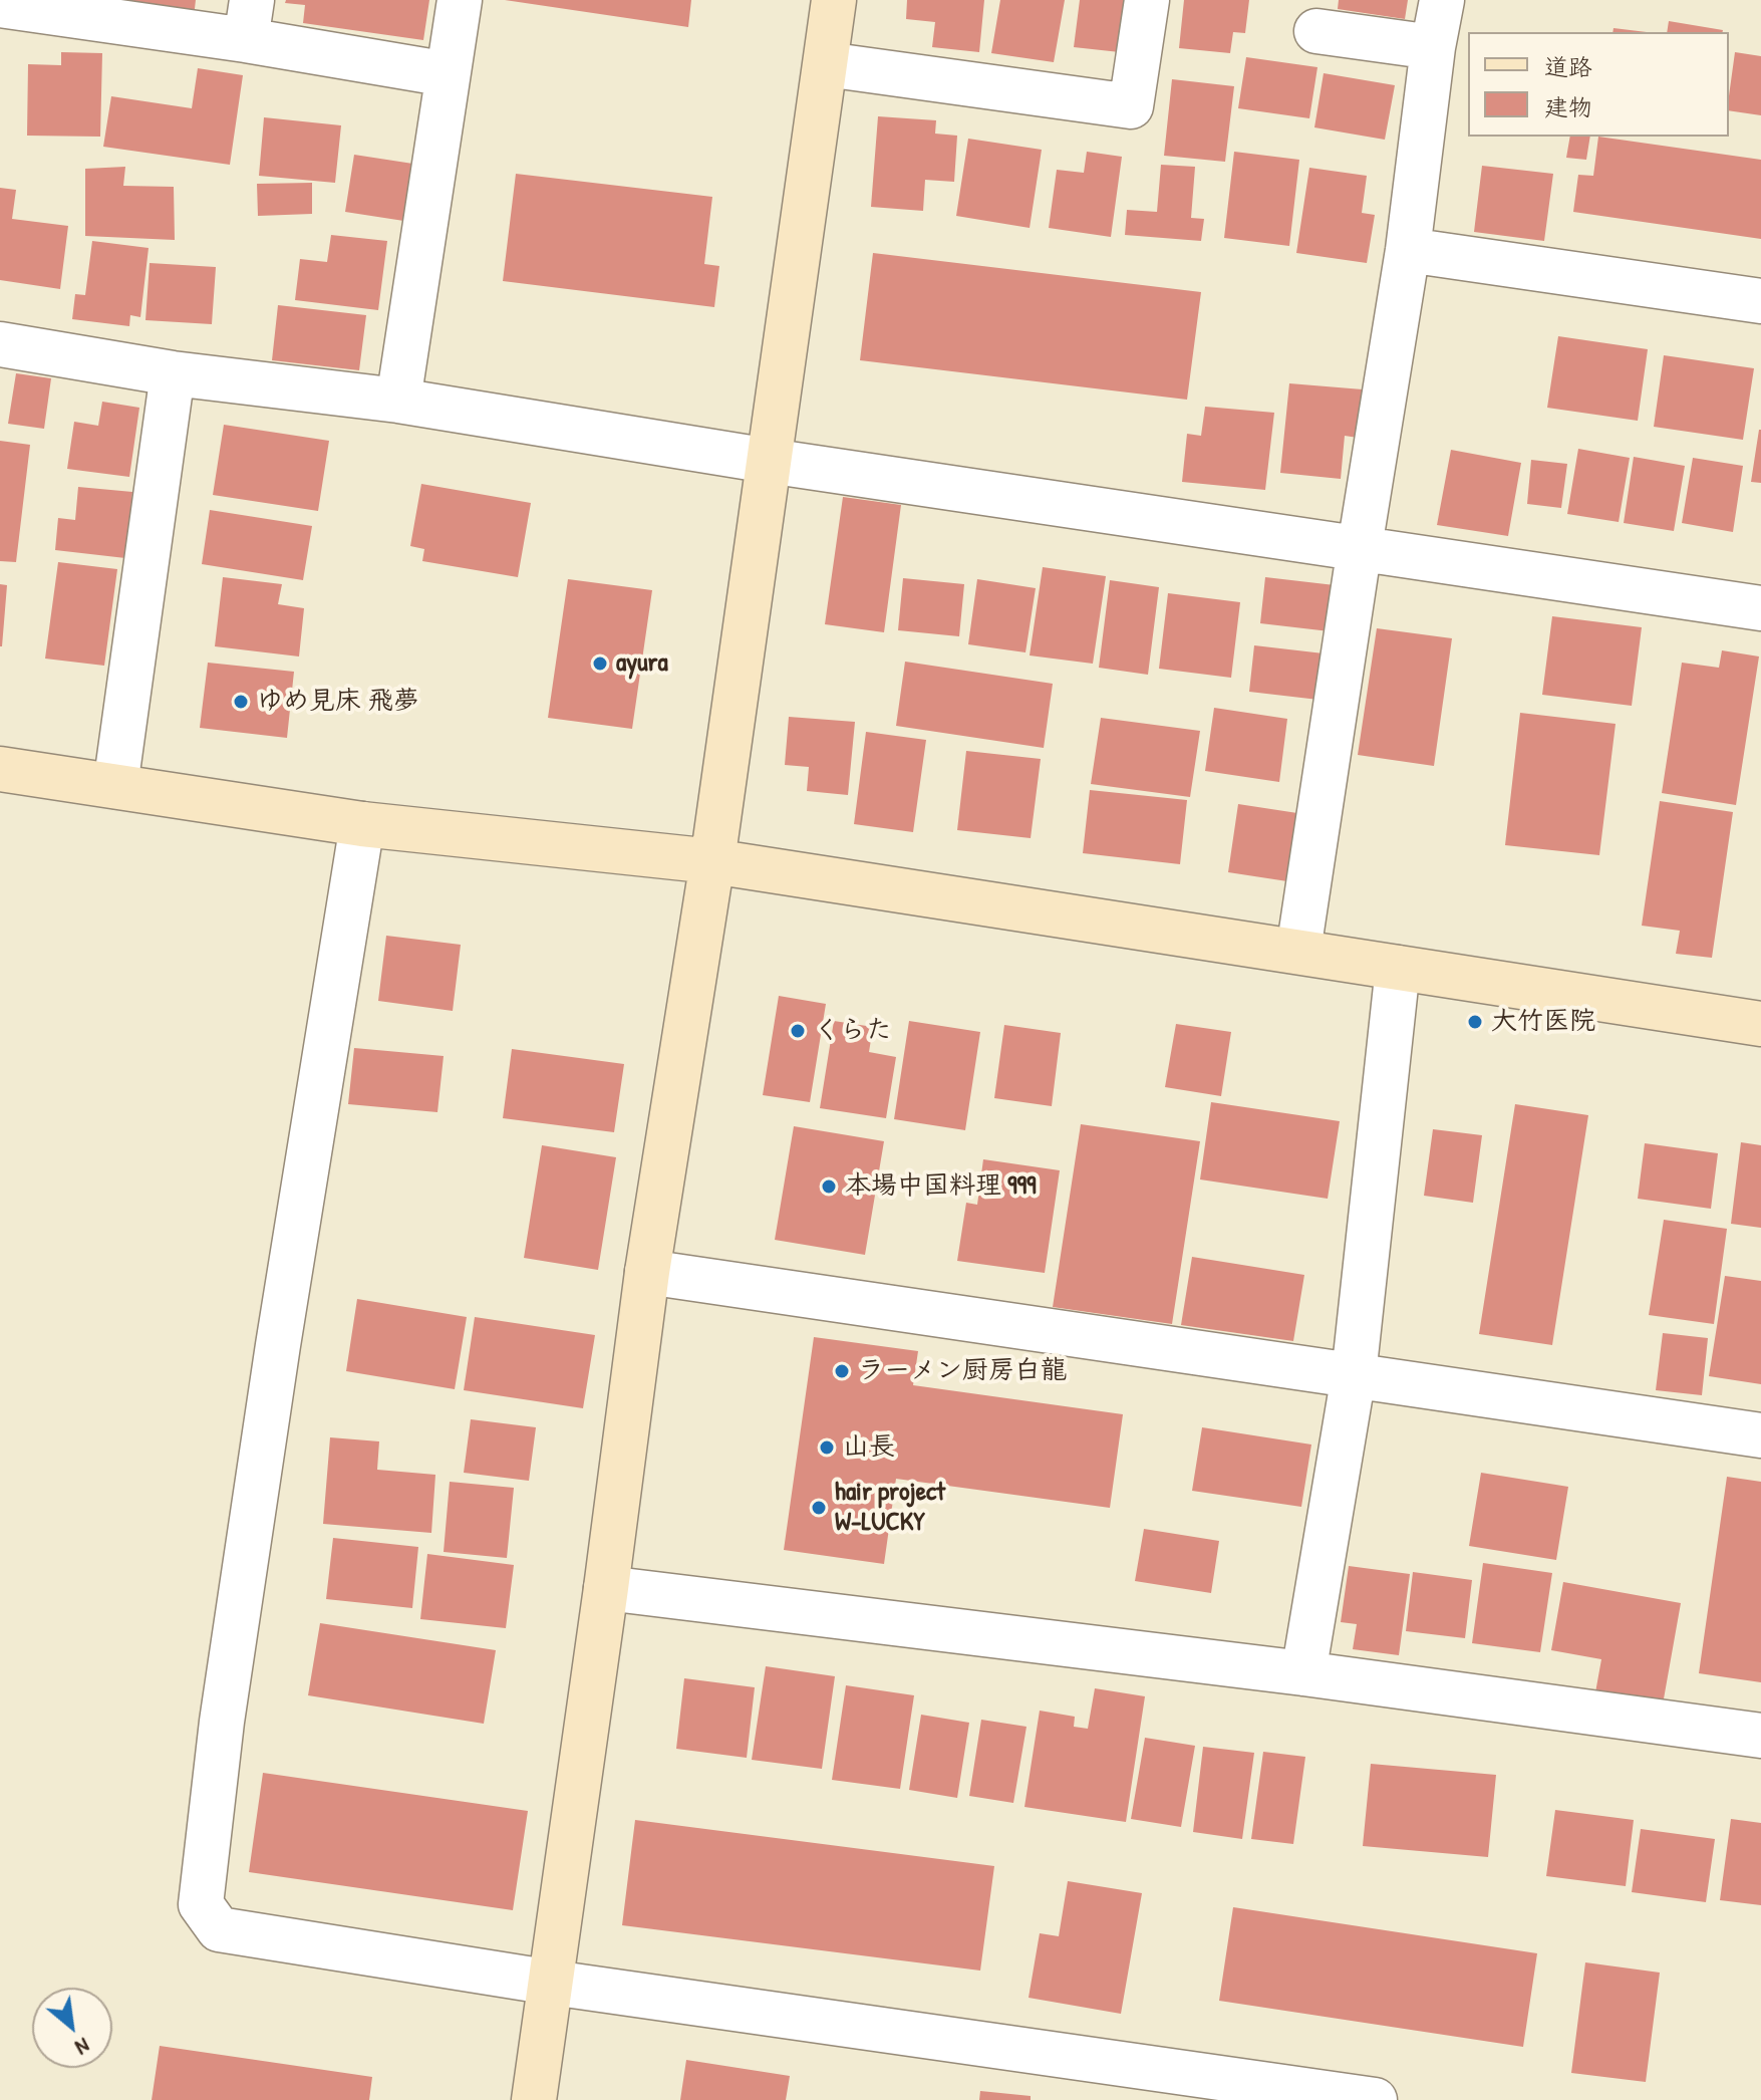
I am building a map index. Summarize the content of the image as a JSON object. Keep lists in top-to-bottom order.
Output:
{
  "places": [
    "ayura",
    "ゆめ見床 飛夢",
    "大竹医院",
    "くらた",
    "本場中国料理 999",
    "ラーメン厨房白龍",
    "山長",
    "hair project W-LUCKY"
  ],
  "legend": ["道路", "建物"],
  "north": "bottom right"
}
